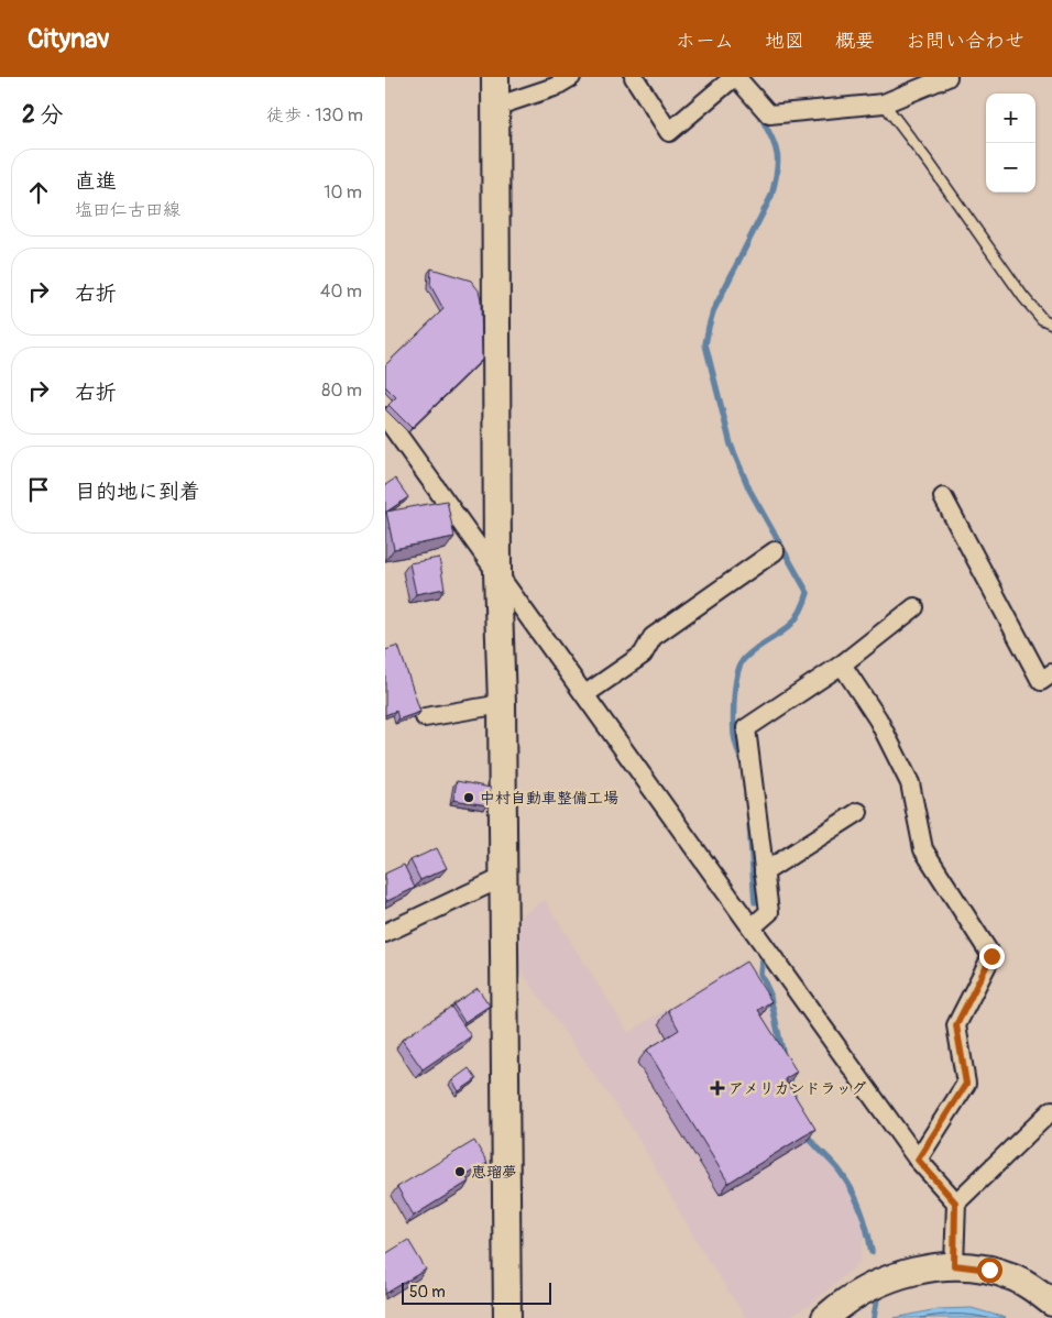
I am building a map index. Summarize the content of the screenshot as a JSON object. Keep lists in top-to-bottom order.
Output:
{
  "places": {
    "other": ["中村自動車整備工場", "恵瑠夢"],
    "health": ["アメリカンドラッグ"]
  },
  "scale_bar": "50 m",
  "page": {
    "header": "Citynav",
    "nav": [
      "ホーム",
      "地図",
      "概要",
      "お問い合わせ"
    ],
    "heading": ["2 分", "徒歩 · 130 m"],
    "map_buttons": ["+", "−"],
    "list": [
      ["直進", "塩田仁古田線", "10 m"],
      ["右折", "40 m"],
      ["右折", "80 m"],
      "目的地に到着"
    ],
    "scale": "50 m"
  }
}
